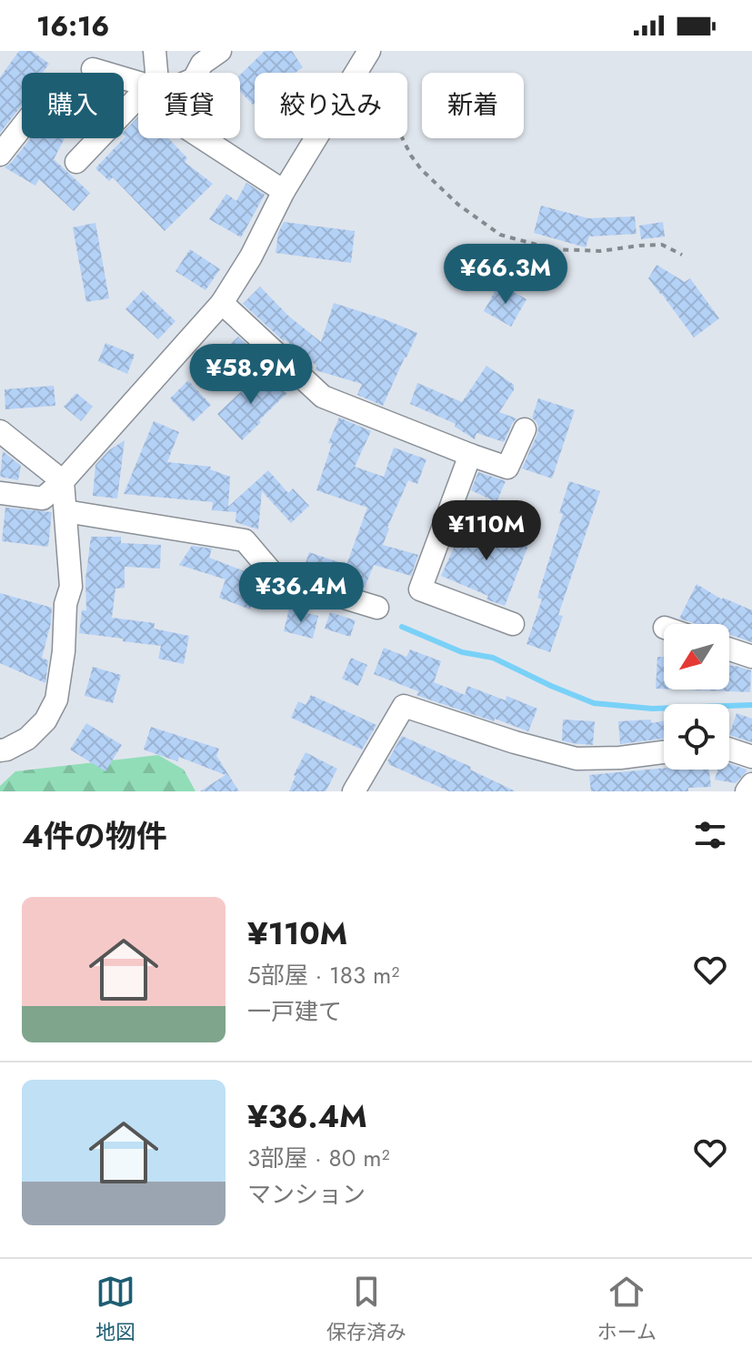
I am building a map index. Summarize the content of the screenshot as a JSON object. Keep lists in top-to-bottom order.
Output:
{
  "north": "bottom left",
  "page": {
    "status": "16:16",
    "chip": [
      "購入",
      "賃貸",
      "絞り込み",
      "新着"
    ],
    "price": [
      "¥66.3M",
      "¥58.9M",
      "¥110M",
      "¥36.4M"
    ],
    "heading": "4件の物件",
    "list": [
      {
        "name": "¥110M",
        "note": "5部屋 · 183 m² · 一戸建て"
      },
      {
        "name": "¥36.4M",
        "note": "3部屋 · 80 m² · マンション"
      }
    ],
    "tabs": ["地図", "保存済み", "ホーム"]
  }
}
